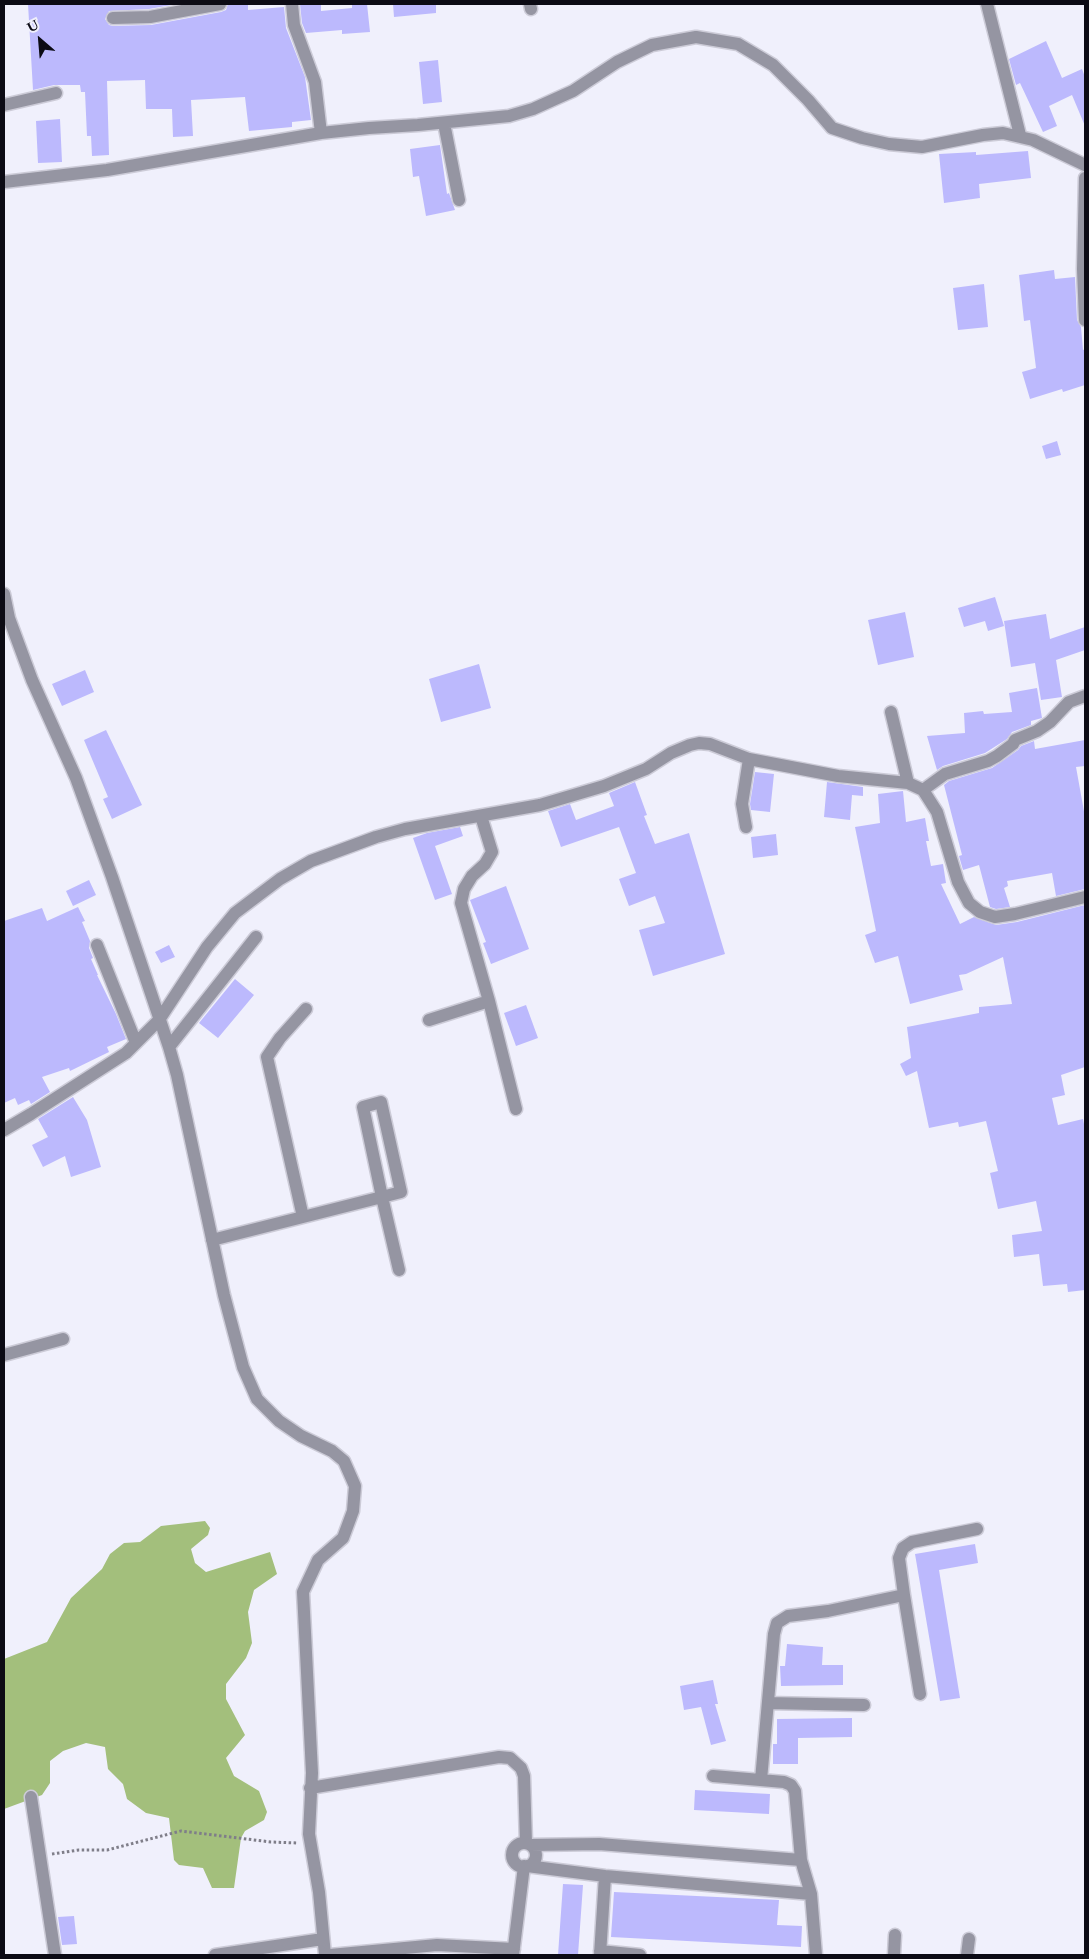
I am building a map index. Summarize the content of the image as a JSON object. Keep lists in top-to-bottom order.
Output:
{
  "north": "top left"
}
